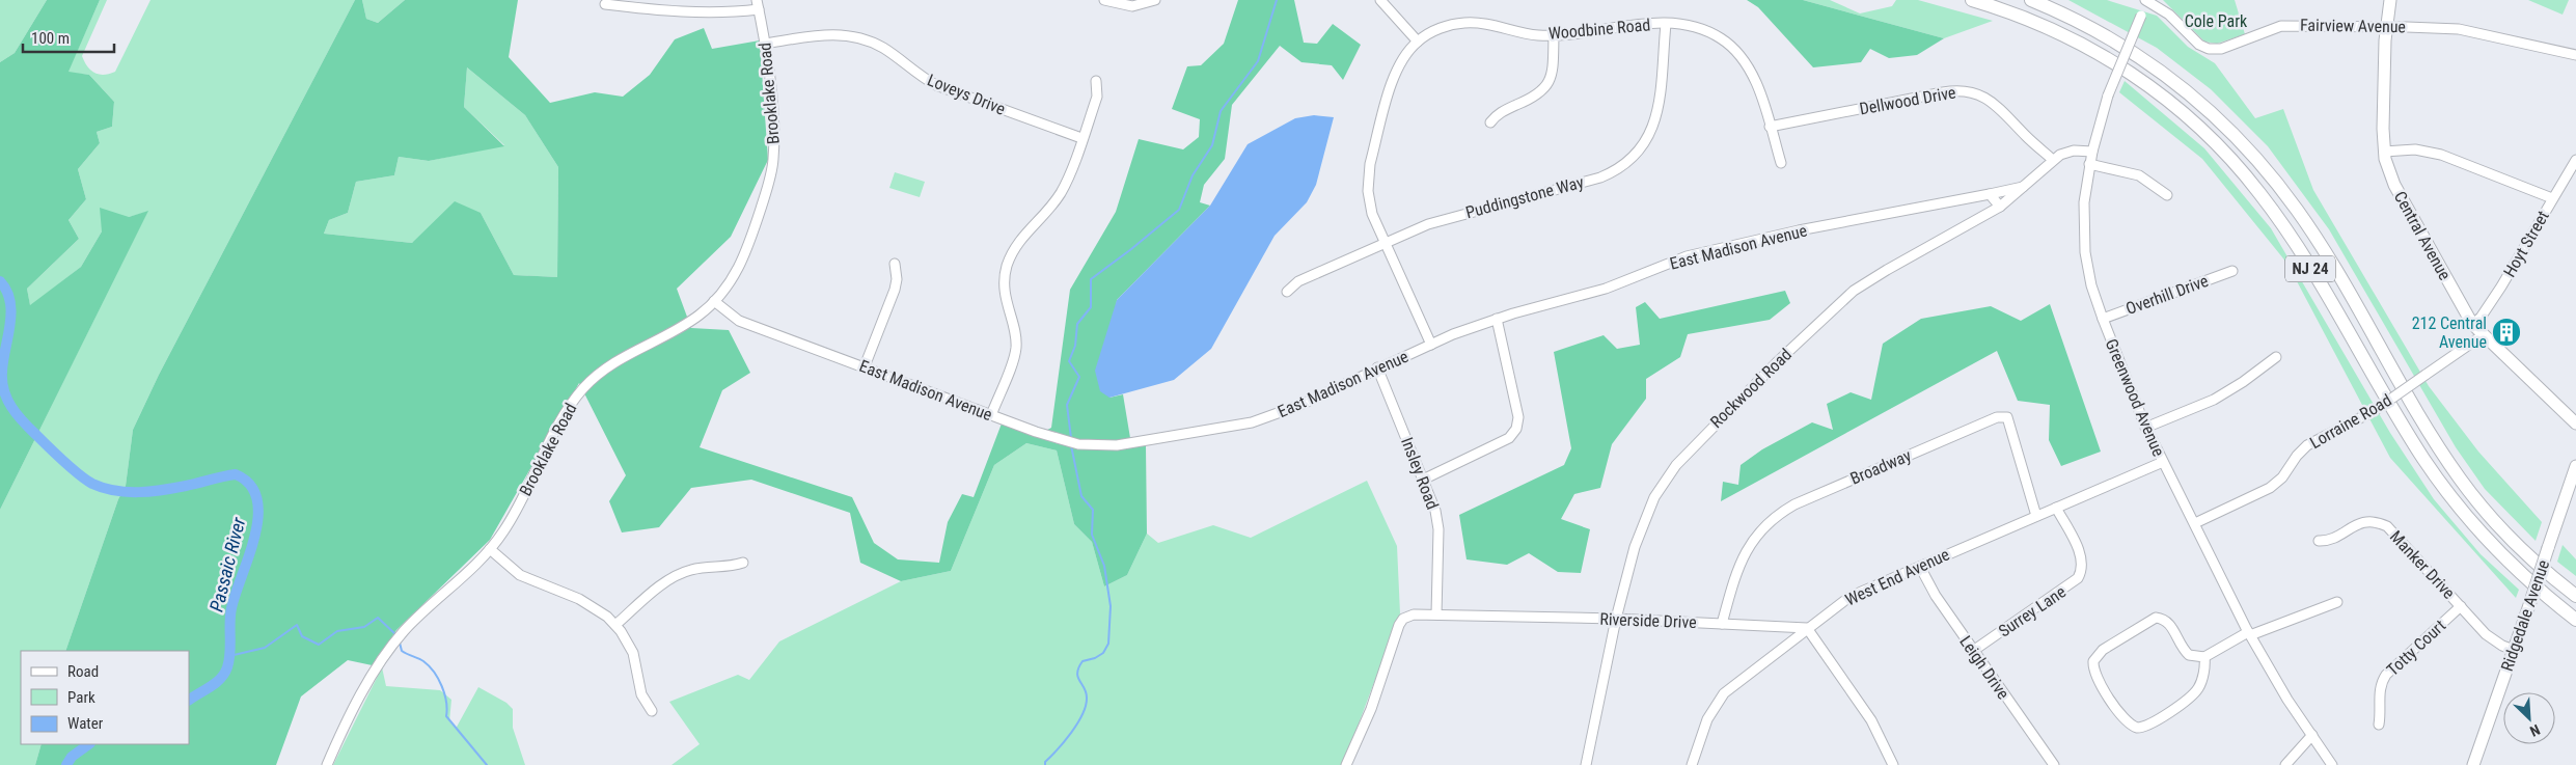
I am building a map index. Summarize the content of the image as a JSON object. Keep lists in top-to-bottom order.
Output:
{
  "streets": {
    "highway": ["NJ 24"],
    "main road": ["Central Avenue", "Ridgedale Avenue"],
    "street": [
      "Fairview Avenue",
      "Woodbine Road",
      "Brooklake Road",
      "Loveys Drive",
      "Dellwood Drive",
      "Puddingstone Way",
      "Hoyt Street",
      "East Madison Avenue",
      "Overhill Drive",
      "Rockwood Road",
      "Greenwood Avenue",
      "Lorraine Road",
      "Broadway",
      "Insley Road",
      "Manker Drive",
      "West End Avenue",
      "Surrey Lane",
      "Riverside Drive",
      "Totty Court",
      "Leigh Drive"
    ]
  },
  "crossings": [
    ["Fairview Avenue", "Central Avenue"],
    ["Fairview Avenue", "Greenwood Avenue"],
    ["Woodbine Road", "Dellwood Drive"],
    ["Woodbine Road", "Puddingstone Way"],
    ["Woodbine Road", "East Madison Avenue"],
    ["Brooklake Road", "Loveys Drive"],
    ["Brooklake Road", "East Madison Avenue"],
    ["Dellwood Drive", "Rockwood Road"],
    ["Central Avenue", "Hoyt Street"],
    ["Central Avenue", "Lorraine Road"],
    ["East Madison Avenue", "Rockwood Road"],
    ["East Madison Avenue", "Insley Road"],
    ["Overhill Drive", "Greenwood Avenue"],
    ["Rockwood Road", "Greenwood Avenue"],
    ["Rockwood Road", "Riverside Drive"],
    ["Greenwood Avenue", "Lorraine Road"],
    ["Greenwood Avenue", "West End Avenue"],
    ["Broadway", "West End Avenue"],
    ["Broadway", "Riverside Drive"],
    ["Insley Road", "Riverside Drive"],
    ["Manker Drive", "Ridgedale Avenue"],
    ["Manker Drive", "Totty Court"],
    ["West End Avenue", "Surrey Lane"],
    ["West End Avenue", "Riverside Drive"],
    ["West End Avenue", "Leigh Drive"],
    ["Surrey Lane", "Leigh Drive"]
  ],
  "water": ["Passaic River"],
  "parks": ["Cole Park"],
  "places": {
    "building": ["212 Central Avenue"]
  },
  "legend": ["Road", "Park", "Water"],
  "scale_bar": "100 m",
  "north": "bottom right"
}
